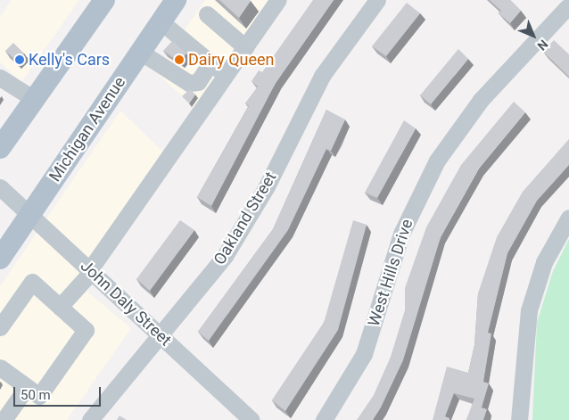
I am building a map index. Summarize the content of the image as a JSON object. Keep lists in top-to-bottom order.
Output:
{
  "streets": {
    "main road": ["Michigan Avenue"],
    "street": ["Oakland Street", "West Hills Drive", "John Daly Street"]
  },
  "crossings": [
    ["Michigan Avenue", "John Daly Street"],
    ["Oakland Street", "John Daly Street"]
  ],
  "places": ["Kelly's Cars", "Dairy Queen"],
  "scale_bar": "50 m",
  "north": "bottom right"
}
